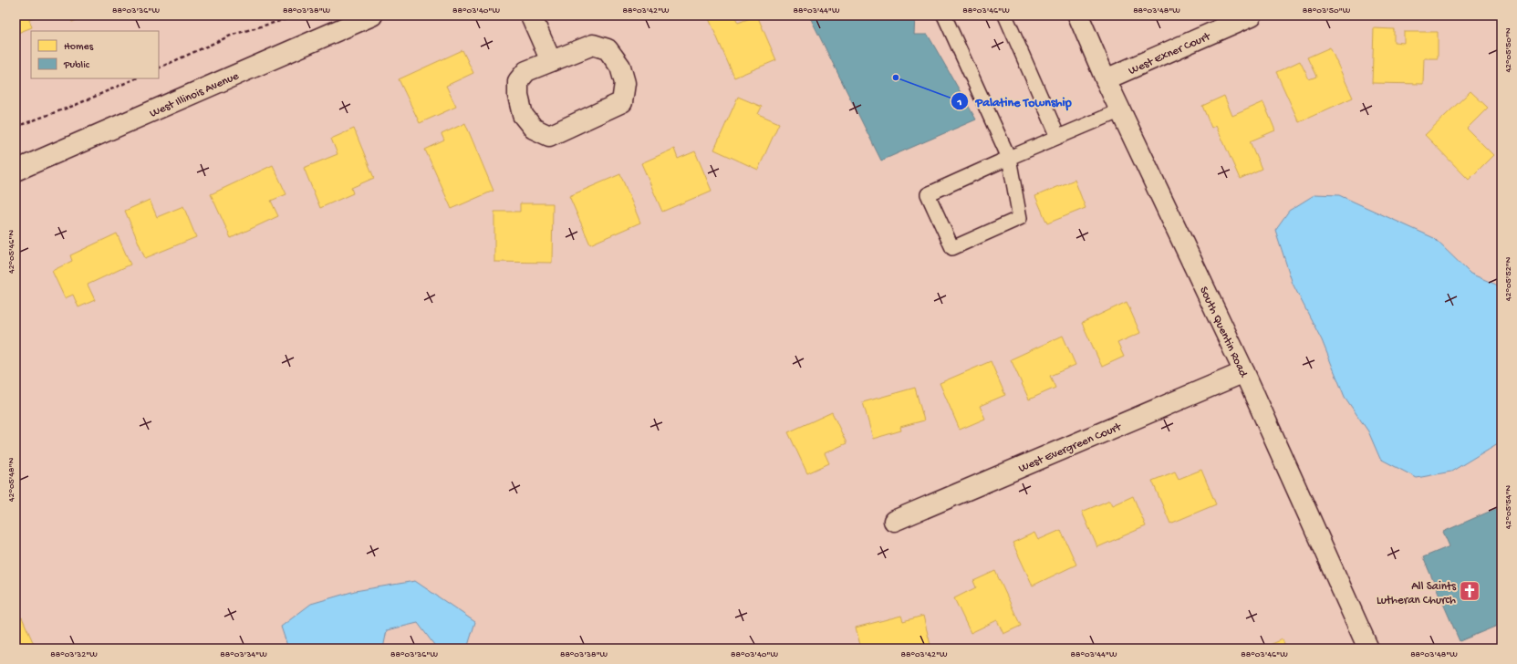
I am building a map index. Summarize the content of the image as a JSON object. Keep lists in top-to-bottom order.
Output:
{
  "streets": {
    "main road": [
      "West Exner Court",
      "West Illinois Avenue",
      "South Quentin Road",
      "West Evergreen Court"
    ]
  },
  "crossings": [
    ["West Exner Court", "South Quentin Road"],
    ["South Quentin Road", "West Evergreen Court"]
  ],
  "places": {
    "other": ["Palatine Township"],
    "church": ["All Saints Lutheran Church"]
  },
  "legend": ["Homes", "Public"],
  "coordinates": [
    "88°03'36\"W",
    "88°03'38\"W",
    "88°03'40\"W",
    "88°03'42\"W",
    "88°03'44\"W",
    "88°03'46\"W",
    "88°03'48\"W",
    "88°03'50\"W",
    "42°05'50\"N",
    "42°05'46\"N",
    "42°05'52\"N",
    "42°05'48\"N",
    "42°05'54\"N",
    "88°03'32\"W",
    "88°03'34\"W"
  ]
}
